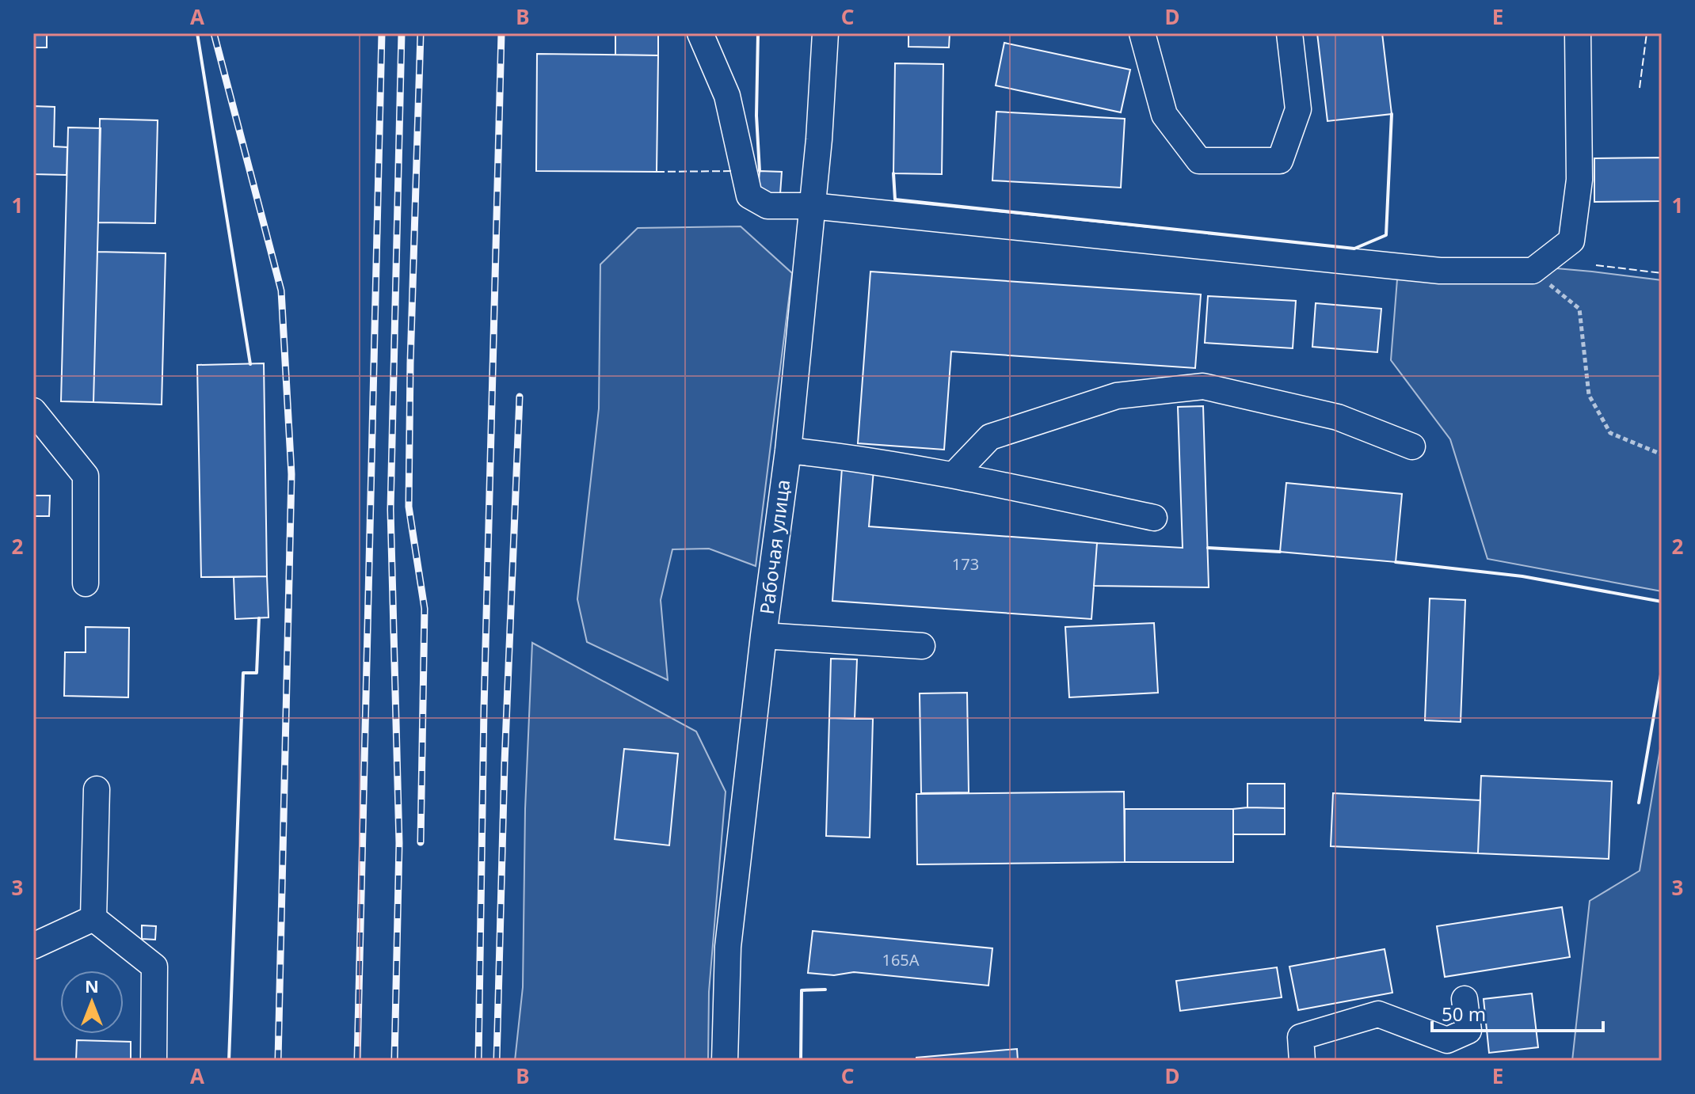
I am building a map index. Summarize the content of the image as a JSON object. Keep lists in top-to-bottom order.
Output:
{
  "streets": {
    "street": ["Рабочая улица"]
  },
  "house_numbers": ["173", "165А"],
  "scale_bar": "50 m",
  "north": "top",
  "grid": {
    "columns": [
      "A",
      "B",
      "C",
      "D",
      "E"
    ],
    "rows": ["1", "2", "3"]
  }
}
